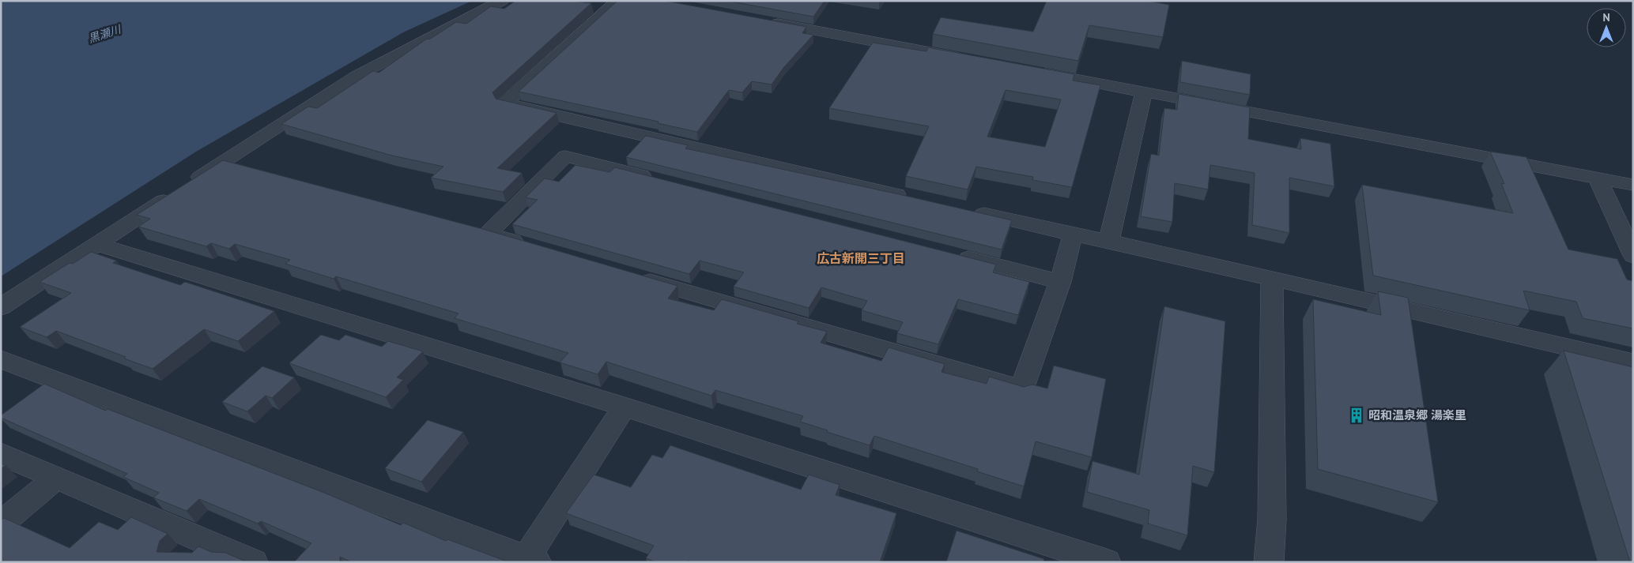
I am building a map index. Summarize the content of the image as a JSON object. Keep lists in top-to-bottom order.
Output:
{
  "districts": ["広古新開三丁目"],
  "water": ["黒瀬川"],
  "places": {
    "building": ["昭和温泉郷 湯楽里"]
  },
  "north": "top"
}
